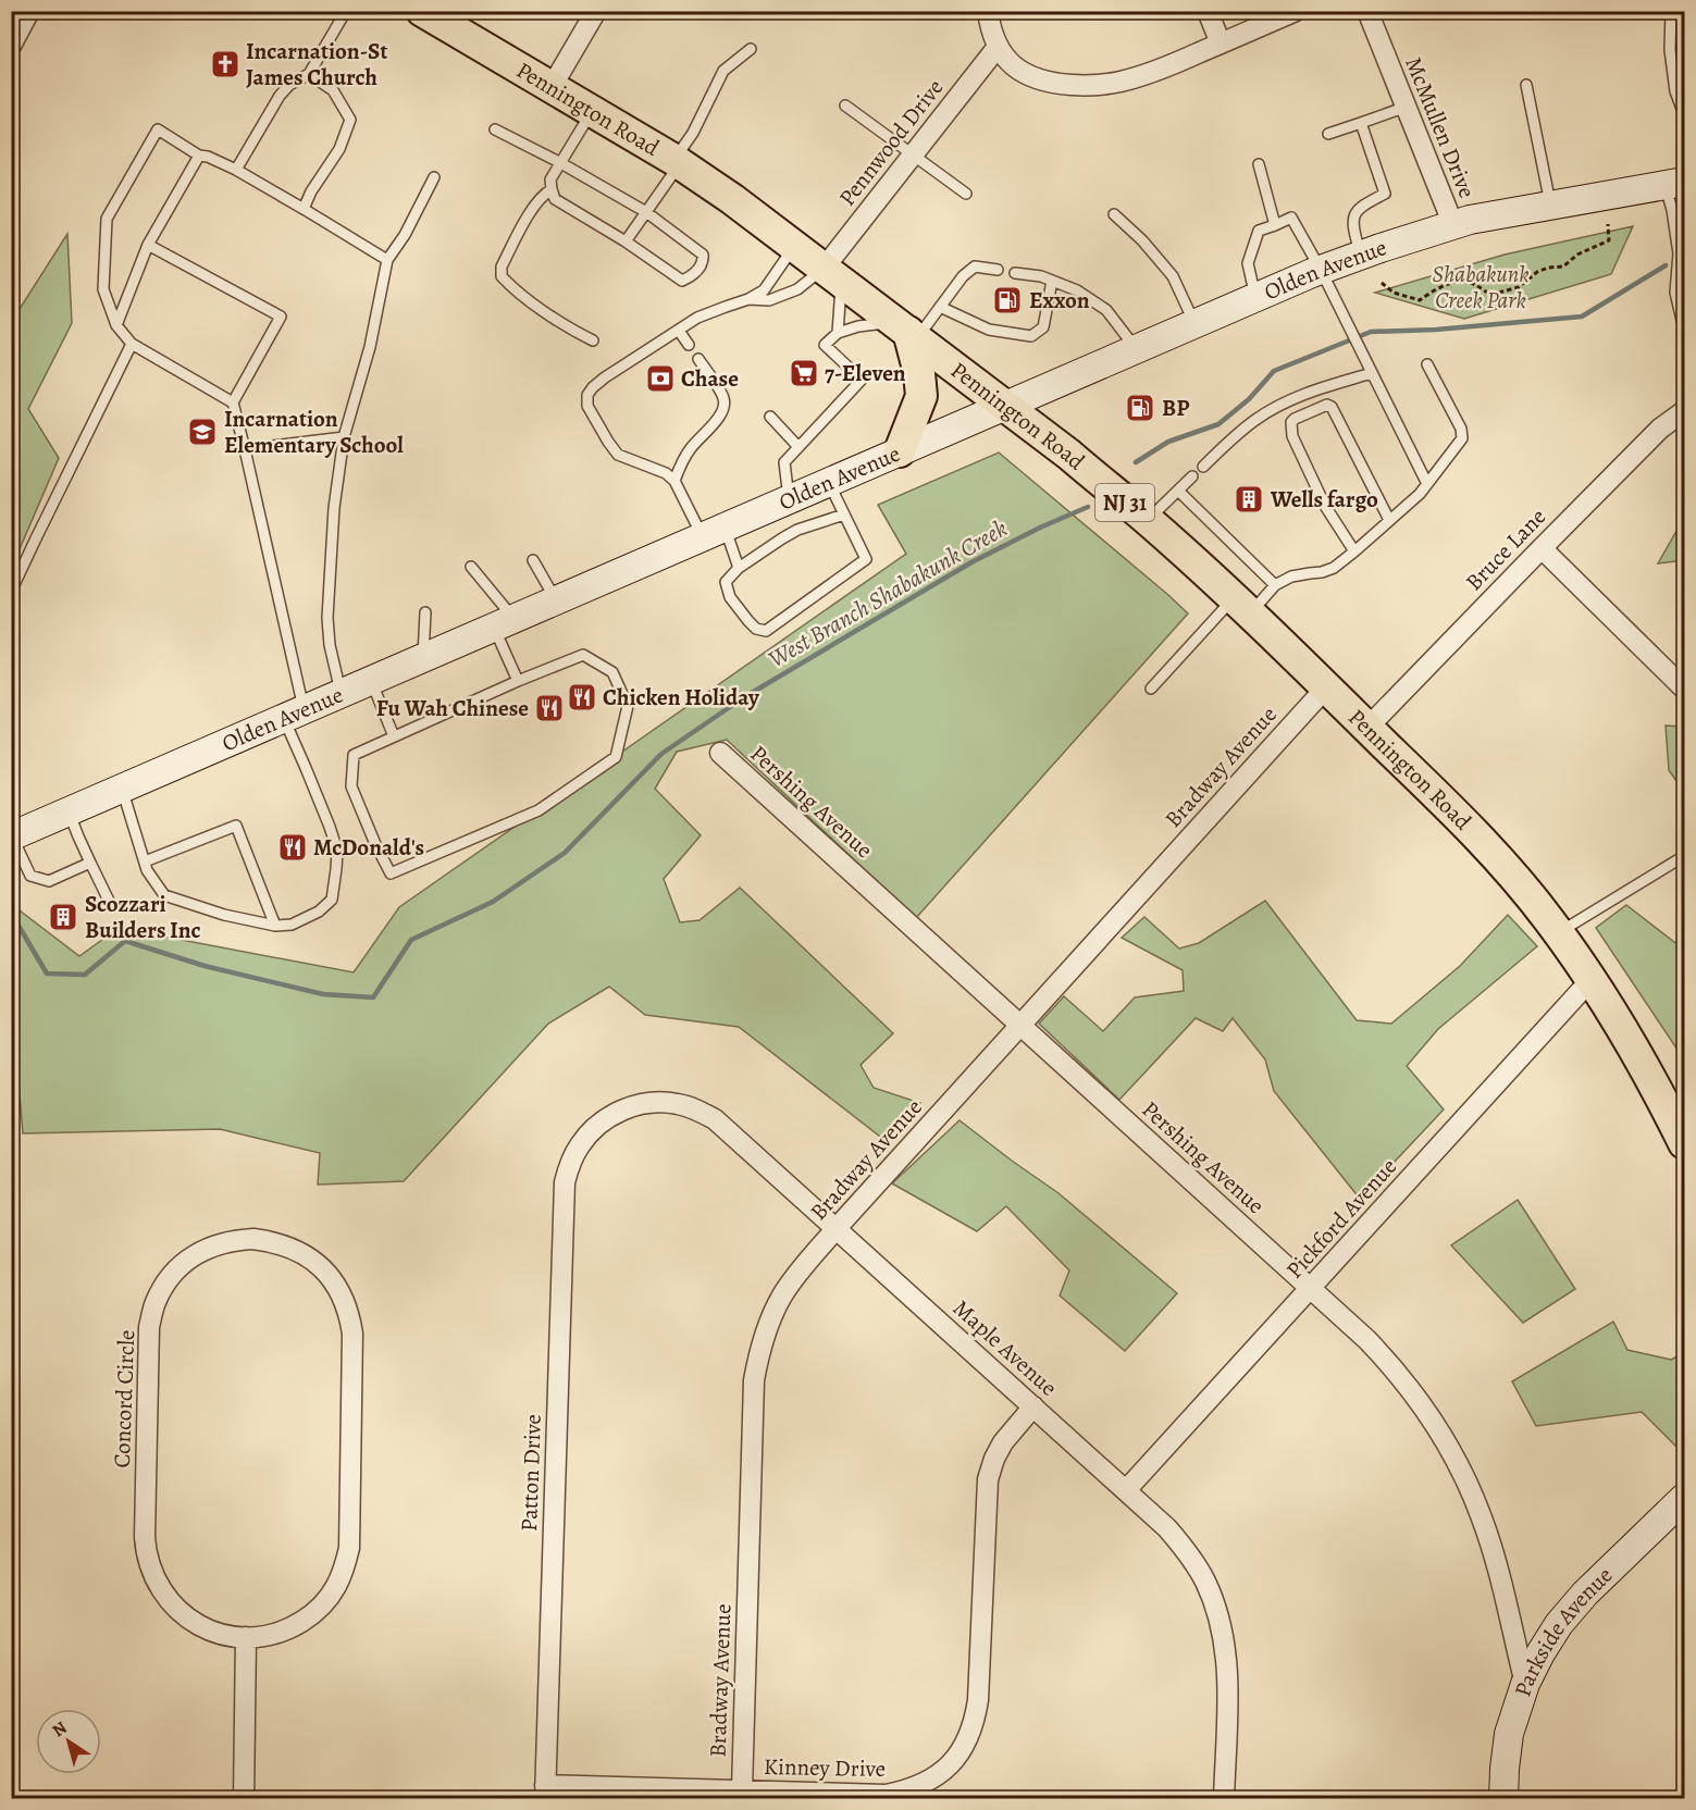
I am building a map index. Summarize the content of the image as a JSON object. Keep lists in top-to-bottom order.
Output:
{
  "streets": {
    "main road": [
      "Pennington Road",
      "Olden Avenue",
      "NJ 31",
      "Parkside Avenue"
    ],
    "street": [
      "McMullen Drive",
      "Pennwood Drive",
      "Bruce Lane",
      "Bradway Avenue",
      "Pershing Avenue",
      "Pickford Avenue",
      "Maple Avenue",
      "Concord Circle",
      "Patton Drive",
      "Kinney Drive"
    ]
  },
  "crossings": [
    ["Pennington Road", "Pennwood Drive"],
    ["Pennington Road", "Olden Avenue"],
    ["Pennington Road", "Bruce Lane"],
    ["Pennington Road", "Bradway Avenue"],
    ["Pennington Road", "Pickford Avenue"],
    ["McMullen Drive", "Olden Avenue"],
    ["Bradway Avenue", "Pershing Avenue"],
    ["Bradway Avenue", "Maple Avenue"],
    ["Bradway Avenue", "Kinney Drive"],
    ["Pershing Avenue", "Pickford Avenue"],
    ["Pershing Avenue", "Parkside Avenue"],
    ["Pickford Avenue", "Maple Avenue"],
    ["Maple Avenue", "Patton Drive"],
    ["Maple Avenue", "Kinney Drive"],
    ["Patton Drive", "Kinney Drive"]
  ],
  "water": ["West Branch Shabakunk Creek"],
  "parks": ["Shabakunk Creek Park"],
  "places": {
    "church": ["Incarnation-St James Church"],
    "fuel station": ["Exxon", "BP"],
    "supermarket": ["7-Eleven"],
    "bank": ["Chase"],
    "school or university": ["Incarnation Elementary School"],
    "building": ["Wells fargo", "Scozzari Builders Inc"],
    "restaurant": ["Chicken Holiday", "Fu Wah Chinese", "McDonald's"]
  },
  "north": "top left"
}
